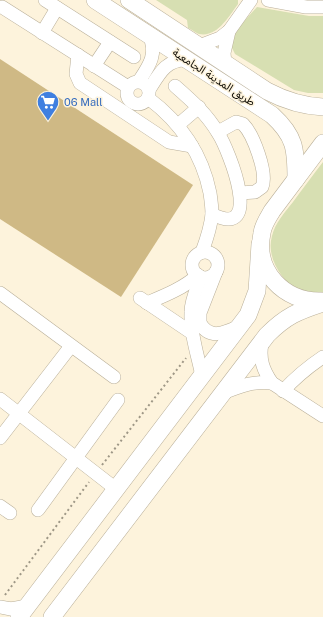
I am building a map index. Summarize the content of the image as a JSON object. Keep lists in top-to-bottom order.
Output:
{
  "streets": {
    "main road": ["طريق المدينة الجامعية"]
  },
  "places": {
    "supermarket": ["06 Mall"]
  }
}
